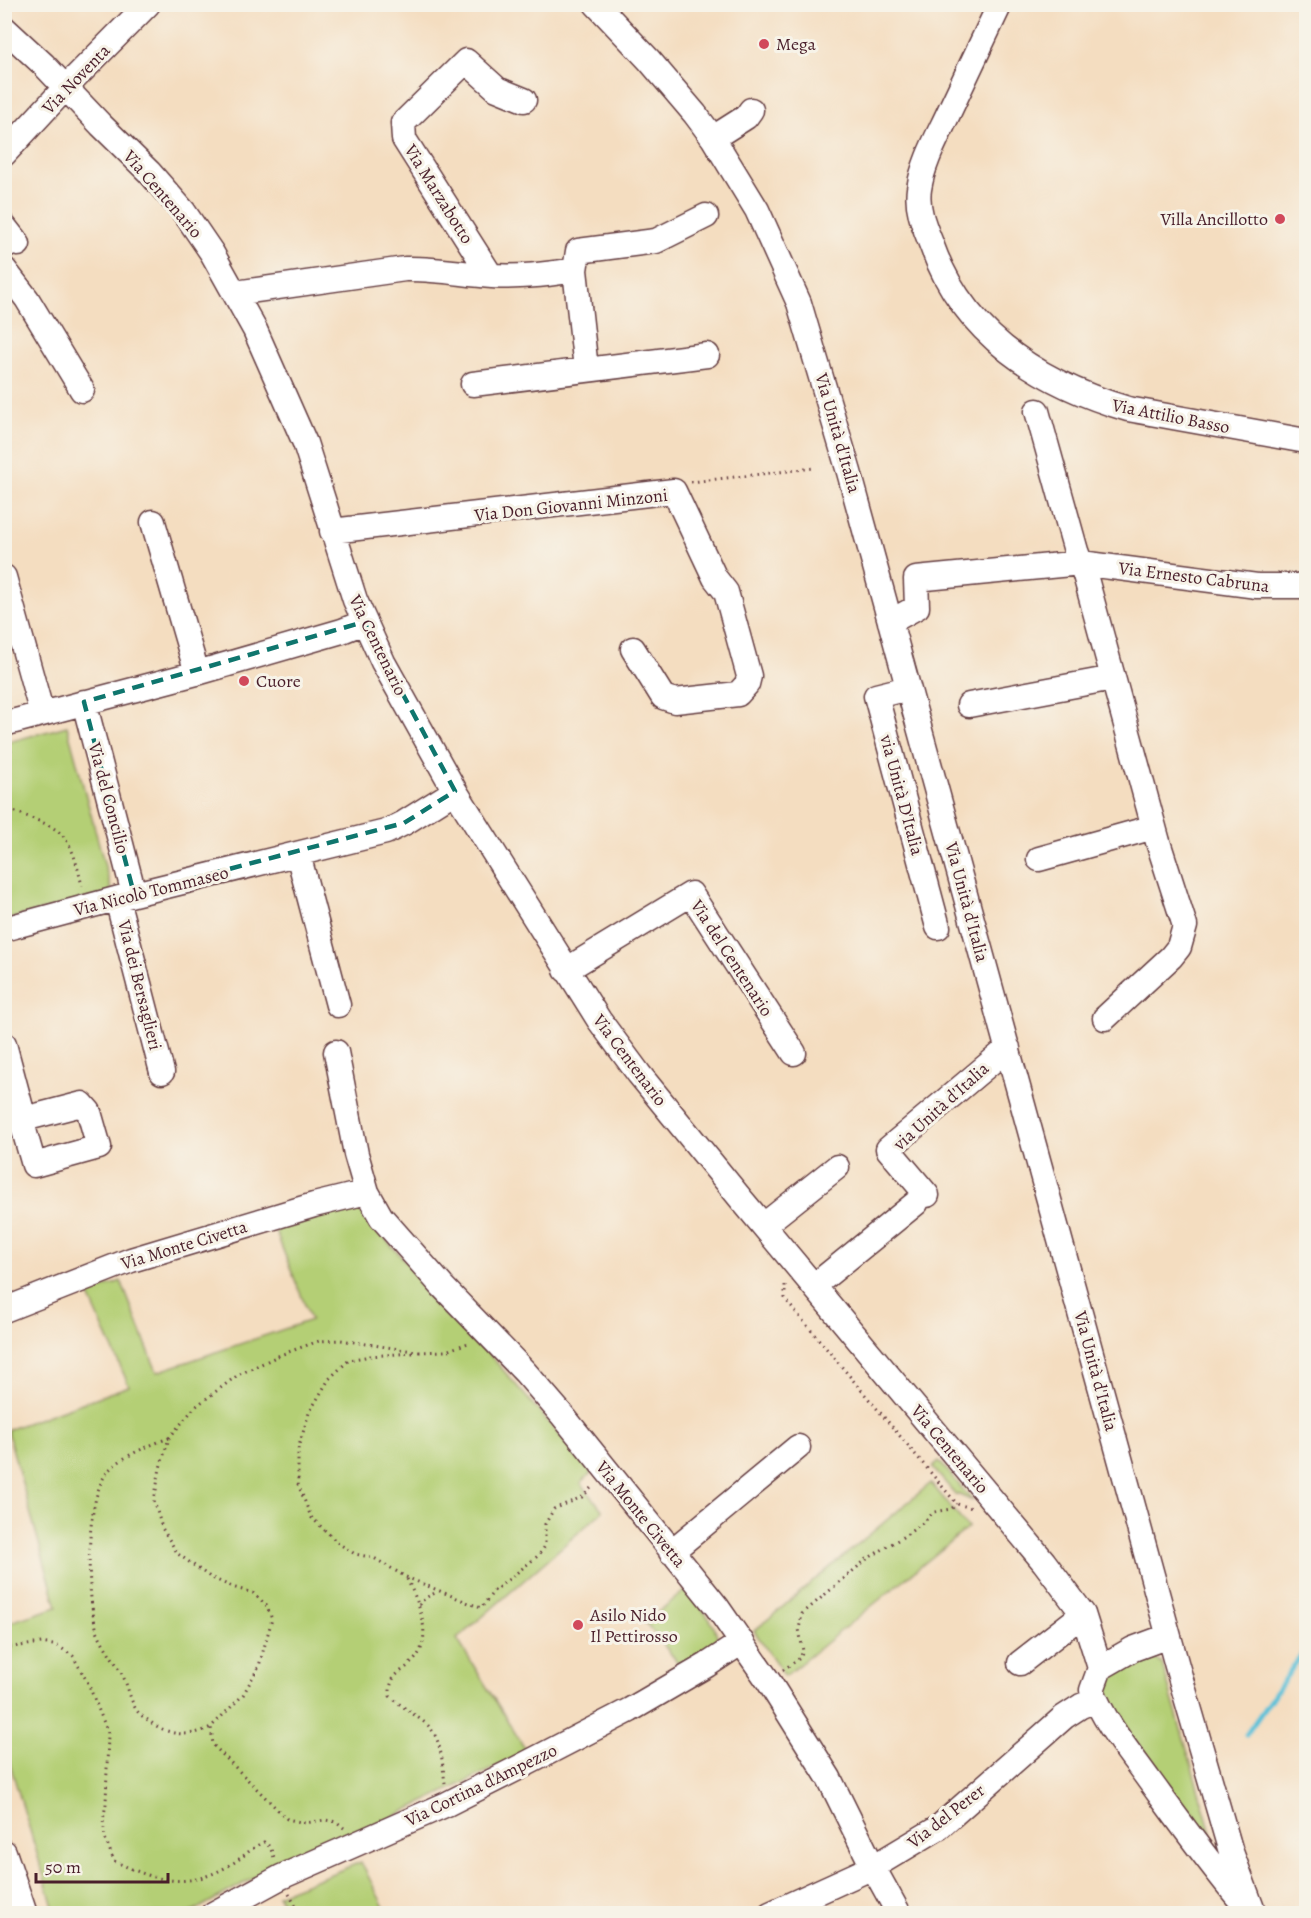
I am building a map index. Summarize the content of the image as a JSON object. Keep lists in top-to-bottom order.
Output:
{
  "streets": {
    "street": [
      "Via Noventa",
      "Via Centenario",
      "Via Marzabotto",
      "Via Attilio Basso",
      "Via Unità d'Italia",
      "Via Don Giovanni Minzoni",
      "Via Ernesto Cabruna",
      "via Unità D'Italia",
      "Via del Concilio",
      "Via Nicolò Tommaseo",
      "Via del Centenario",
      "Via dei Bersaglieri",
      "via Unità d'Italia",
      "Via Monte Civetta",
      "Via Cortina d'Ampezzo",
      "Via del Perer"
    ]
  },
  "crossings": [
    ["Via Noventa", "Via Centenario"],
    ["Via Centenario", "Via Marzabotto"],
    ["Via Centenario", "Via Unità d'Italia"],
    ["Via Centenario", "Via Don Giovanni Minzoni"],
    ["Via Centenario", "Via Nicolò Tommaseo"],
    ["Via Centenario", "Via del Centenario"],
    ["Via Centenario", "via Unità d'Italia"],
    ["Via Centenario", "Via del Perer"],
    ["Via Unità d'Italia", "Via Ernesto Cabruna"],
    ["Via Unità d'Italia", "via Unità D'Italia"],
    ["Via Unità d'Italia", "via Unità d'Italia"],
    ["Via del Concilio", "Via Nicolò Tommaseo"],
    ["Via del Concilio", "Via dei Bersaglieri"],
    ["Via Nicolò Tommaseo", "Via dei Bersaglieri"],
    ["Via Monte Civetta", "Via Cortina d'Ampezzo"],
    ["Via Monte Civetta", "Via del Perer"]
  ],
  "places": [
    "Mega",
    "Villa Ancillotto",
    "Cuore",
    "Asilo Nido Il Pettirosso"
  ],
  "scale_bar": "50 m"
}
